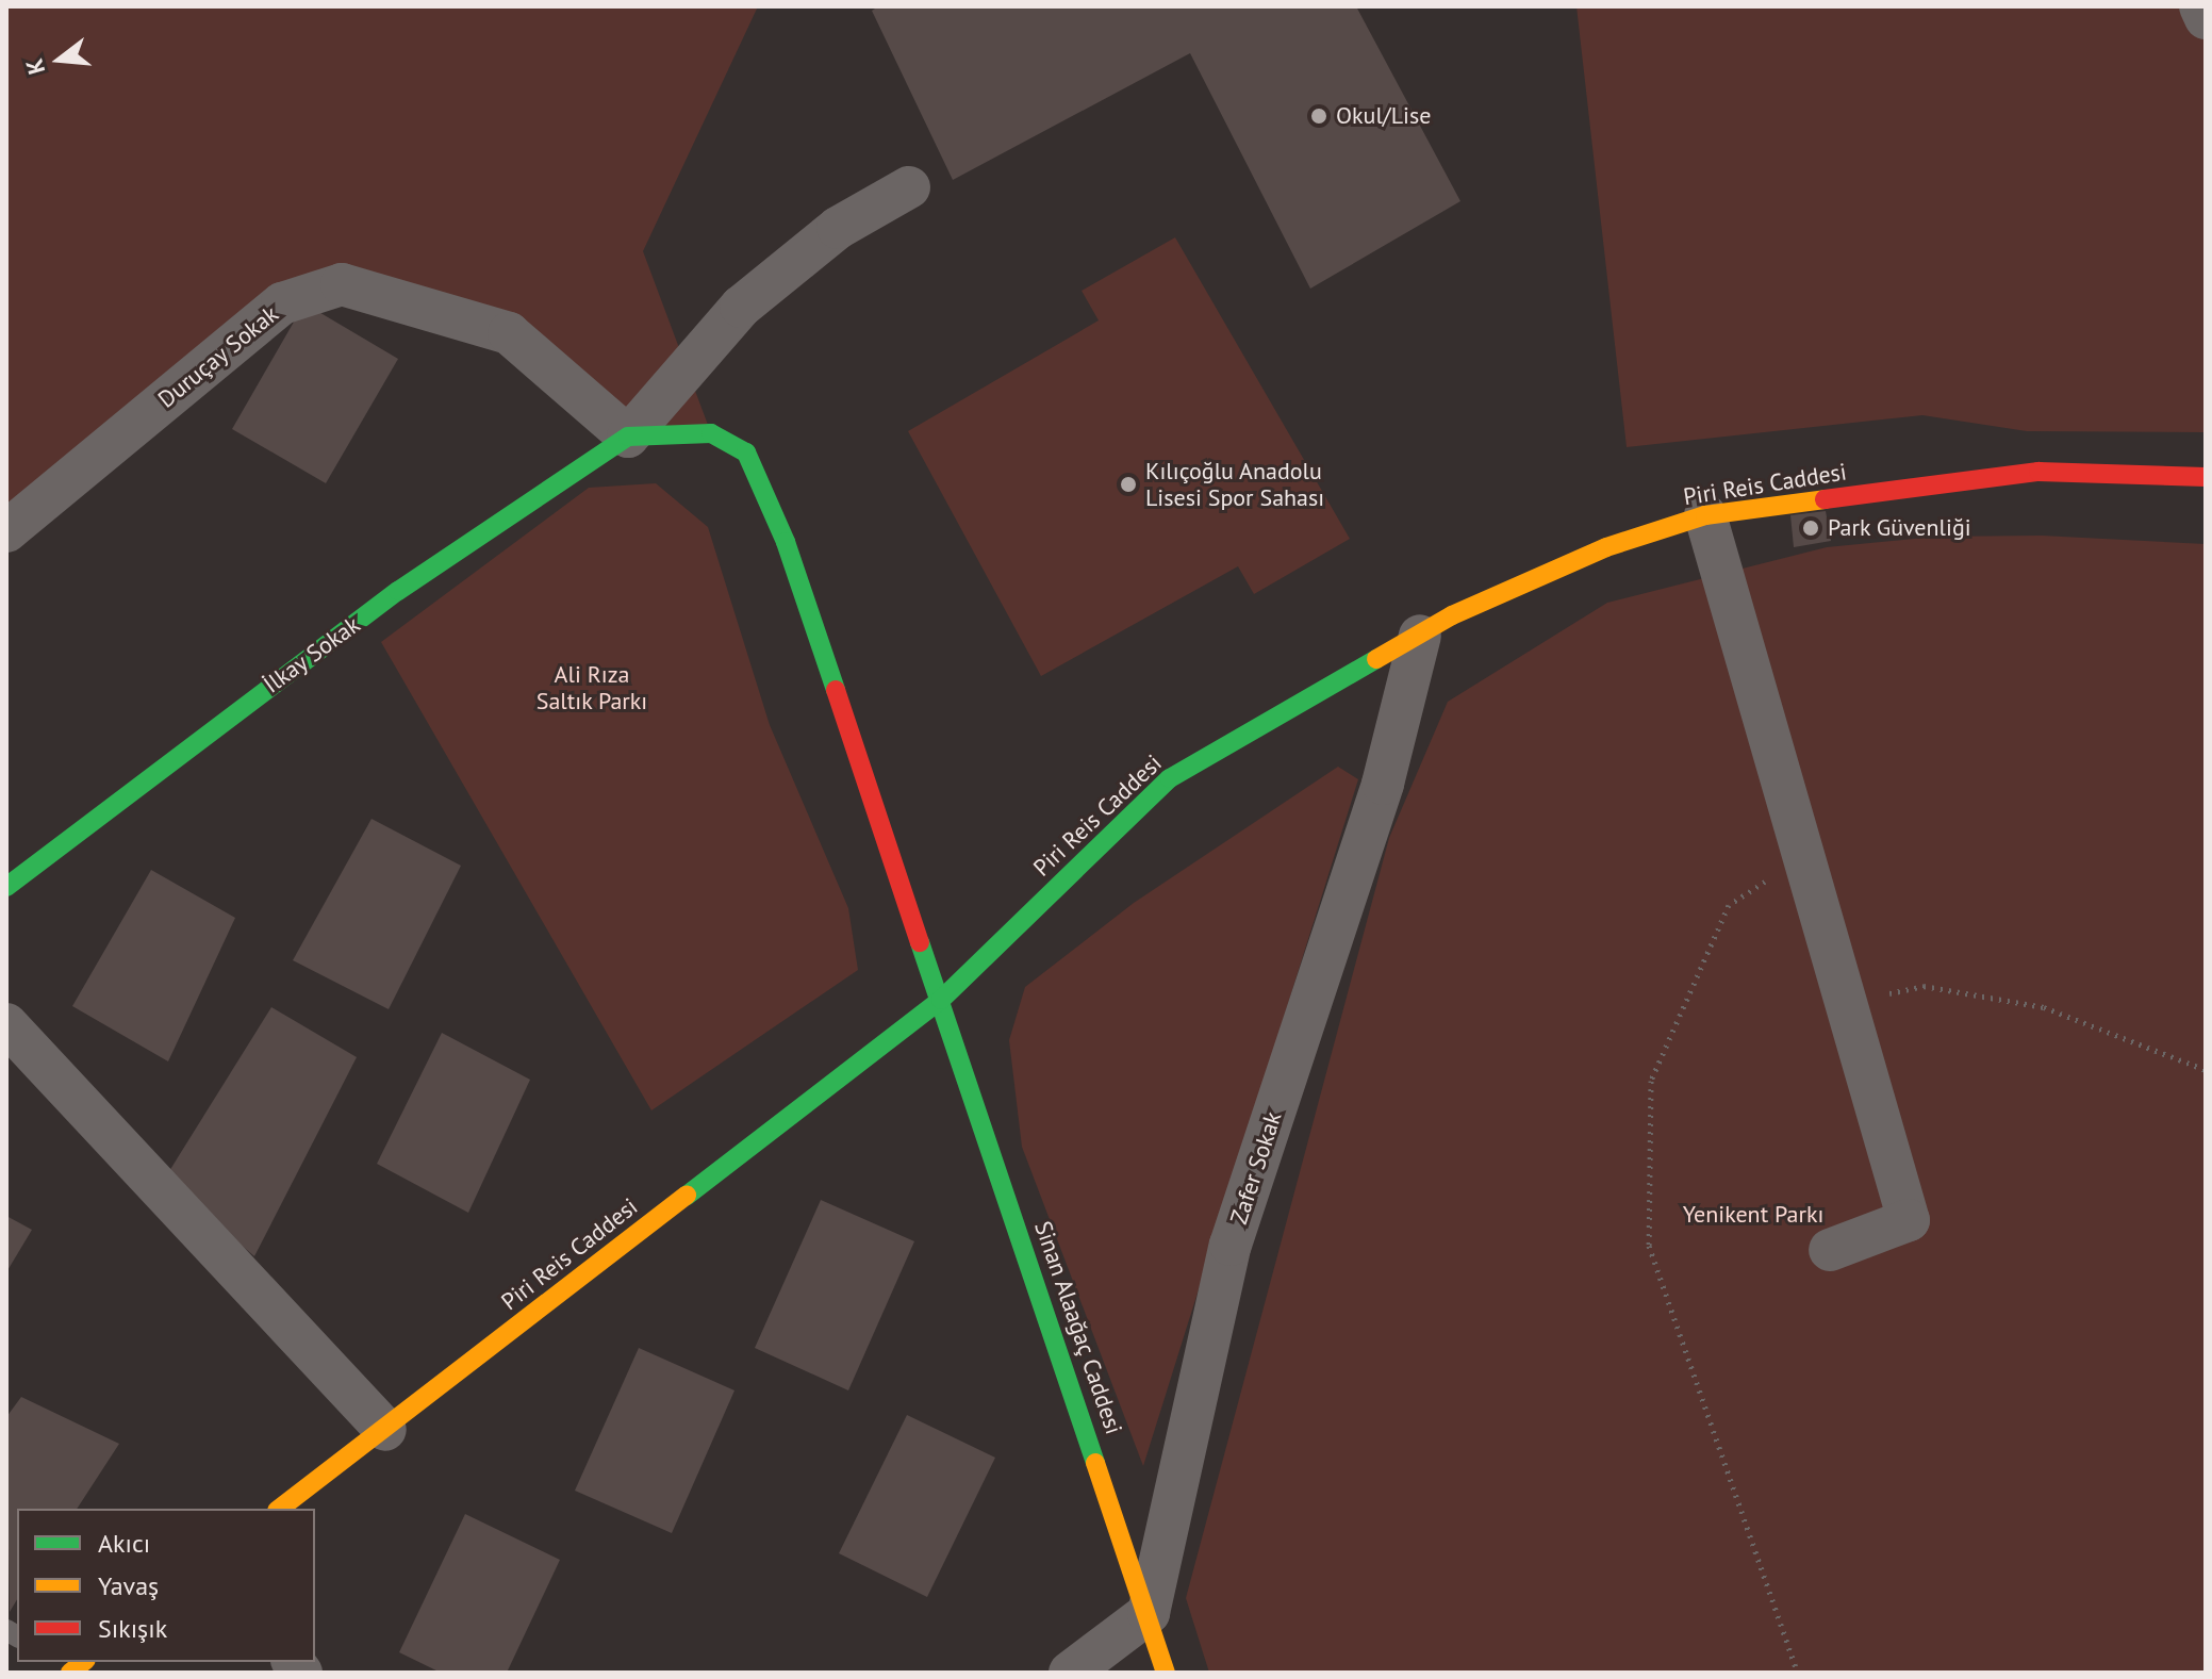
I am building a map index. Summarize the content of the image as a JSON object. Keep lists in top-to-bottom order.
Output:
{
  "streets": {
    "main road": ["Piri Reis Caddesi", "İlkay Sokak", "Sinan Alaağaç Caddesi"],
    "street": ["Duruçay Sokak", "Zafer Sokak"]
  },
  "crossings": [
    ["Duruçay Sokak", "İlkay Sokak"],
    ["Piri Reis Caddesi", "Zafer Sokak"],
    ["Piri Reis Caddesi", "Sinan Alaağaç Caddesi"],
    ["Zafer Sokak", "Sinan Alaağaç Caddesi"]
  ],
  "parks": ["Ali Rıza Saltık Parkı", "Yenikent Parkı"],
  "places": ["Okul/Lise", "Kılıçoğlu Anadolu Lisesi Spor Sahası", "Park Güvenliği"],
  "legend": ["Akıcı", "Yavaş", "Sıkışık"],
  "north": "left"
}
